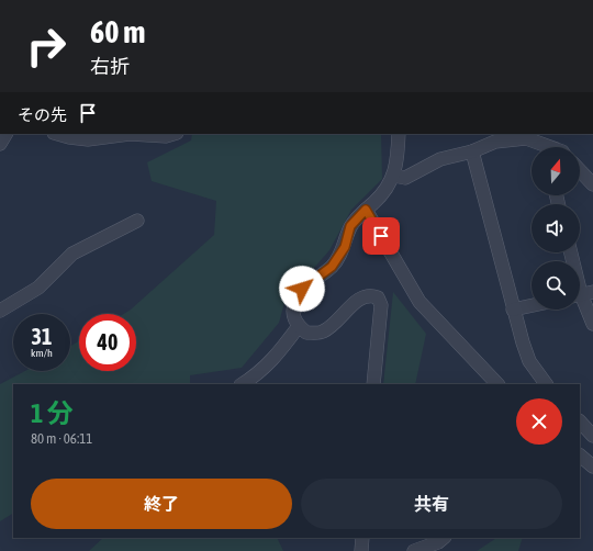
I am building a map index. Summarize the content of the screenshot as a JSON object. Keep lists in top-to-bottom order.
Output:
{
  "north": "top",
  "page": {
    "turn": ["60 m", "右折"],
    "then": "その先",
    "speed": "31 km/h",
    "limit": "40",
    "heading": ["1 分", "80 m · 06:11"],
    "buttons": ["終了", "共有"]
  }
}
